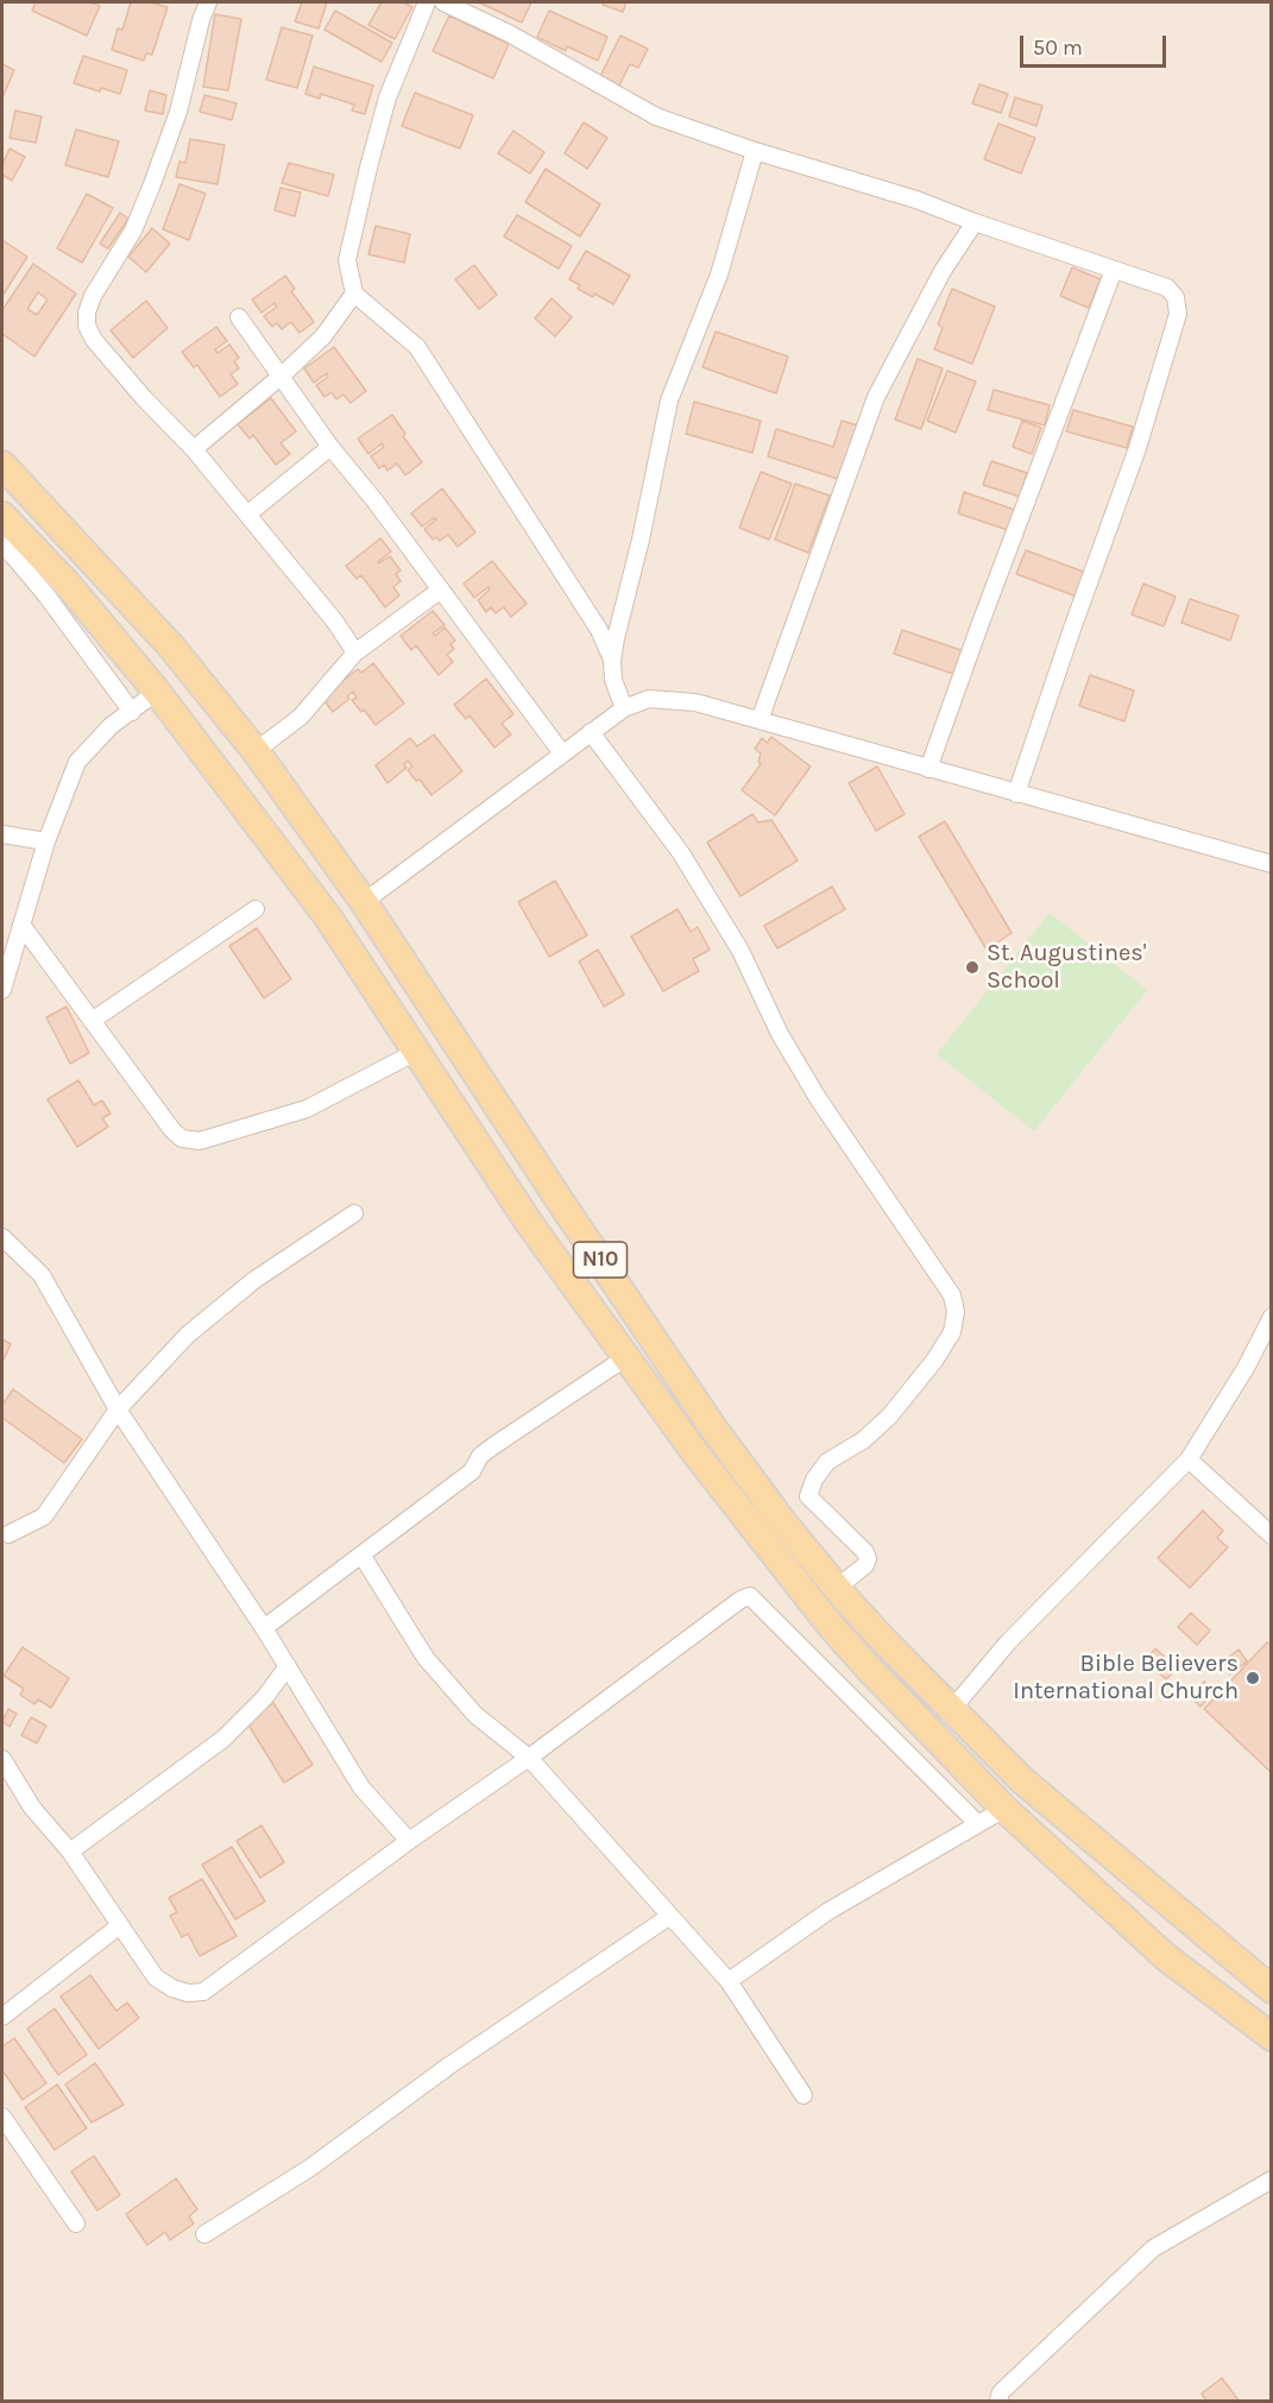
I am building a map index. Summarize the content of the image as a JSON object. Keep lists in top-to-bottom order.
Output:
{
  "streets": {
    "main road": ["N10"]
  },
  "places": ["St. Augustines' School", "Bible Believers International Church"],
  "scale_bar": "50 m"
}
